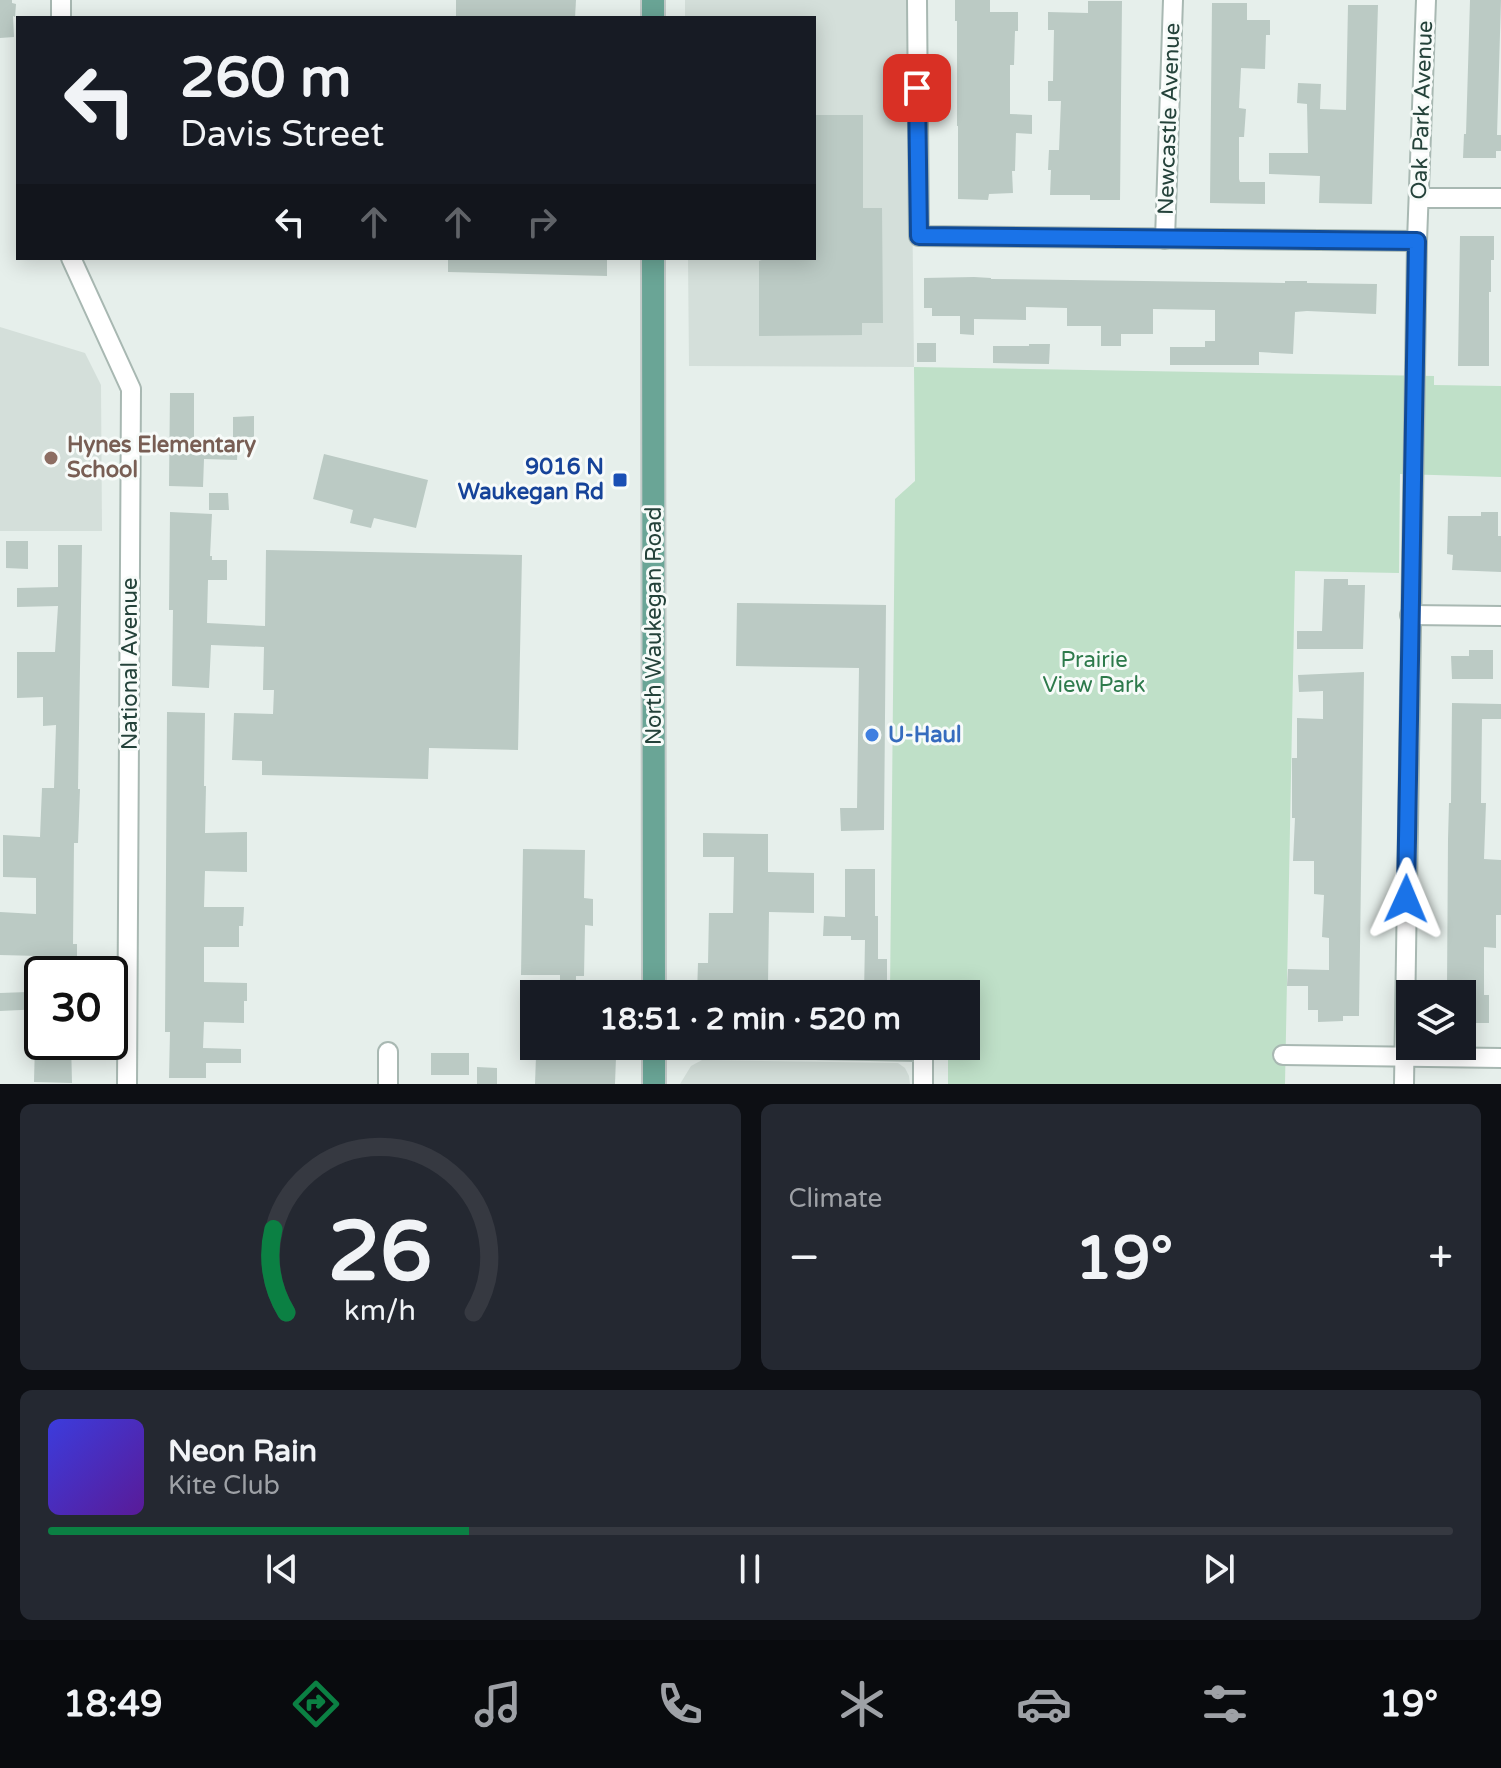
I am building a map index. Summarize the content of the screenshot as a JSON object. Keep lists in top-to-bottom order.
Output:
{
  "streets": {
    "main road": ["North Waukegan Road"],
    "street": ["Oak Park Avenue", "Newcastle Avenue", "National Avenue"]
  },
  "parks": ["Prairie View Park"],
  "places": {
    "other": ["Hynes Elementary School", "U-Haul"],
    "transit": ["9016 N Waukegan Rd"]
  },
  "page": {
    "turn": ["260 m", "Davis Street"],
    "limit": "30",
    "trip": "18:51 · 2 min · 520 m",
    "tile": "Climate",
    "heat": ["−", "19°", "+"],
    "song": ["Neon Rain", "Kite Club"],
    "tabs": ["18:49", "19°"],
    "gauge": ["26", "km/h"]
  }
}
